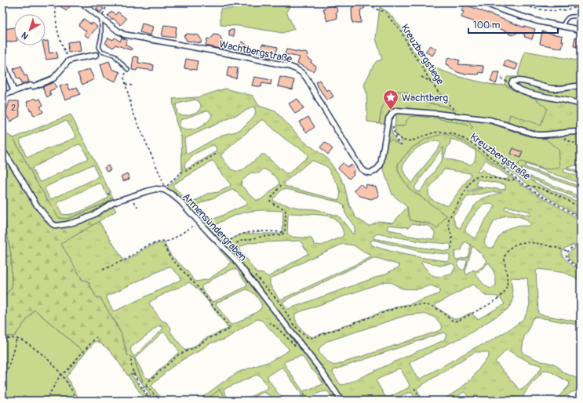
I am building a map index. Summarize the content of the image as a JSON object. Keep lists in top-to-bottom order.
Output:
{
  "streets": {
    "street": ["Wachtbergstraße", "Kreuzbergstraße", "Armensündergraben"],
    "path": ["Kreuzbergstiege"]
  },
  "crossings": [
    ["Wachtbergstraße", "Kreuzbergstraße"],
    ["Kreuzbergstiege", "Kreuzbergstraße"]
  ],
  "places": {
    "place": ["Wachtberg"]
  },
  "house_numbers": ["2"],
  "scale_bar": "100 m",
  "north": "bottom left"
}
